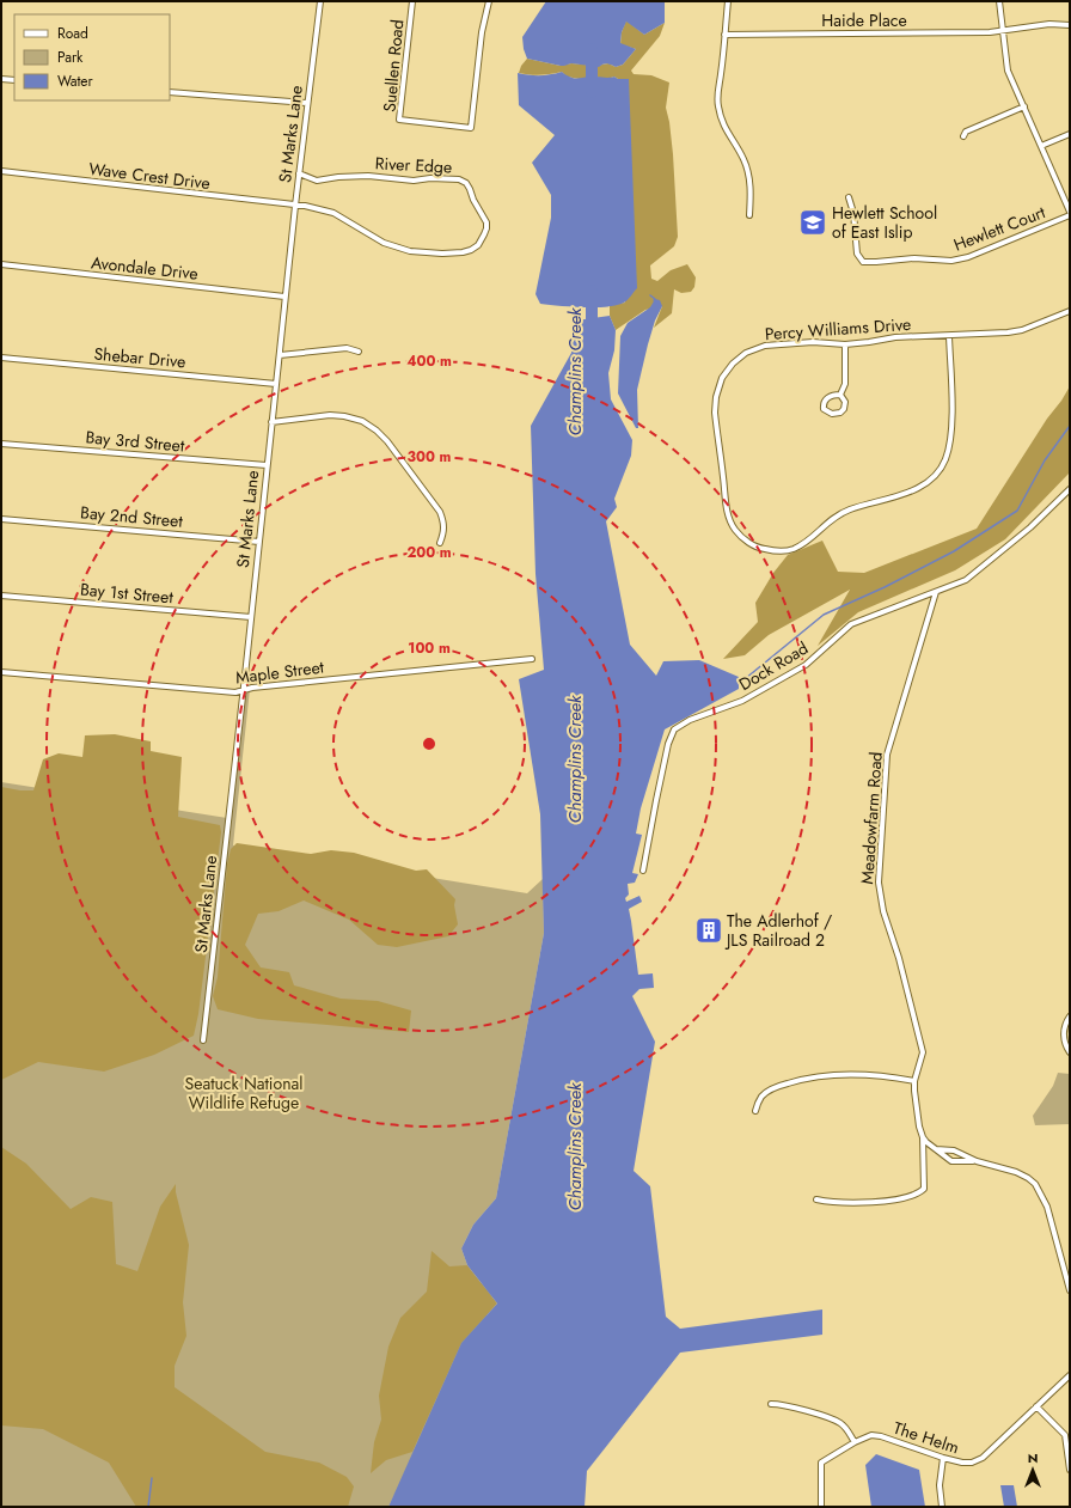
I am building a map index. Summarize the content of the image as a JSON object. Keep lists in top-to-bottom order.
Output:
{
  "streets": {
    "street": [
      "Haide Place",
      "Suellen Road",
      "St Marks Lane",
      "River Edge",
      "Wave Crest Drive",
      "Hewlett Court",
      "Avondale Drive",
      "Percy Williams Drive",
      "Shebar Drive",
      "Bay 3rd Street",
      "Bay 2nd Street",
      "Bay 1st Street",
      "Dock Road",
      "Maple Street",
      "Meadowfarm Road",
      "The Helm"
    ]
  },
  "crossings": [
    ["St Marks Lane", "River Edge"],
    ["St Marks Lane", "Wave Crest Drive"],
    ["St Marks Lane", "Avondale Drive"],
    ["St Marks Lane", "Shebar Drive"],
    ["St Marks Lane", "Bay 3rd Street"],
    ["St Marks Lane", "Bay 2nd Street"],
    ["St Marks Lane", "Bay 1st Street"],
    ["St Marks Lane", "Maple Street"],
    ["River Edge", "Wave Crest Drive"],
    ["Dock Road", "Meadowfarm Road"]
  ],
  "water": ["Champlins Creek"],
  "parks": ["Seatuck National Wildlife Refuge"],
  "places": {
    "school or university": ["Hewlett School of East Islip"],
    "building": ["The Adlerhof / JLS Railroad 2"]
  },
  "legend": ["Road", "Park", "Water"],
  "north": "top",
  "rings": [
    "400 m",
    "300 m",
    "200 m",
    "100 m"
  ]
}
